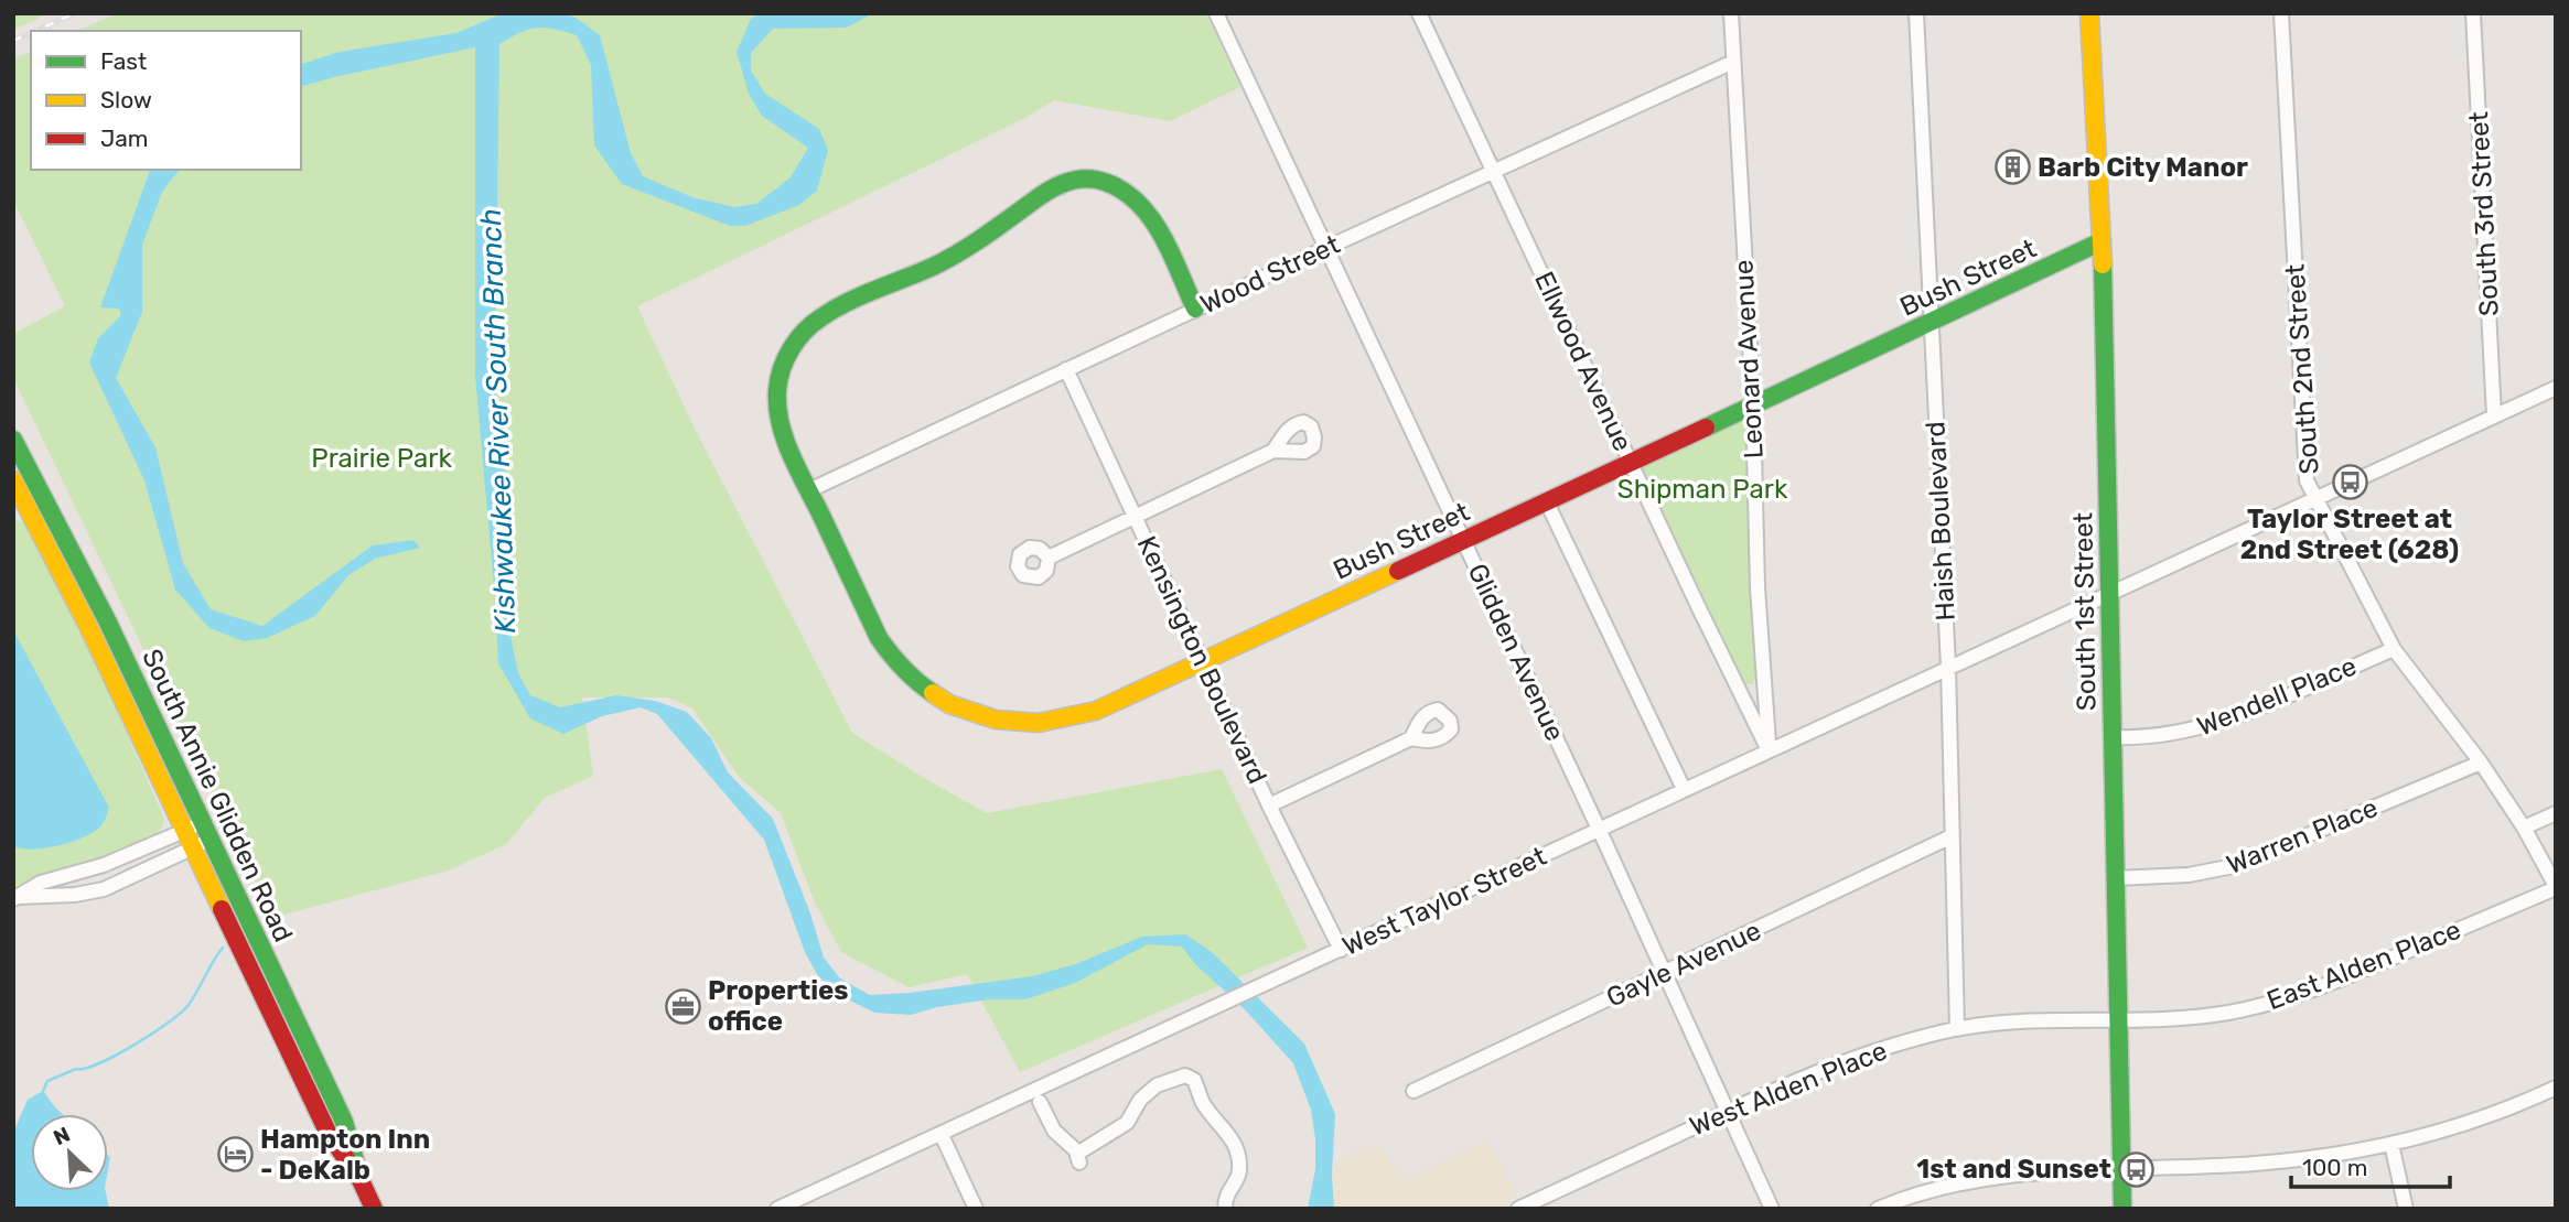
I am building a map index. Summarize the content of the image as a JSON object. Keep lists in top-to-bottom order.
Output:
{
  "streets": {
    "street": [
      "South 3rd Street",
      "Wood Street",
      "Bush Street",
      "Leonard Avenue",
      "Ellwood Avenue",
      "South 2nd Street",
      "Haish Boulevard",
      "South 1st Street",
      "Glidden Avenue",
      "Kensington Boulevard",
      "Wendell Place",
      "South Annie Glidden Road",
      "Warren Place",
      "West Taylor Street",
      "Gayle Avenue",
      "East Alden Place",
      "West Alden Place"
    ]
  },
  "crossings": [
    ["South 3rd Street", "West Taylor Street"],
    ["Wood Street", "Bush Street"],
    ["Wood Street", "Leonard Avenue"],
    ["Wood Street", "Ellwood Avenue"],
    ["Wood Street", "Glidden Avenue"],
    ["Wood Street", "Kensington Boulevard"],
    ["Bush Street", "Leonard Avenue"],
    ["Bush Street", "Ellwood Avenue"],
    ["Bush Street", "Haish Boulevard"],
    ["Bush Street", "South 1st Street"],
    ["Bush Street", "Glidden Avenue"],
    ["Bush Street", "Kensington Boulevard"],
    ["Leonard Avenue", "Ellwood Avenue"],
    ["Leonard Avenue", "West Taylor Street"],
    ["Ellwood Avenue", "West Taylor Street"],
    ["South 2nd Street", "Wendell Place"],
    ["South 2nd Street", "Warren Place"],
    ["South 2nd Street", "West Taylor Street"],
    ["South 2nd Street", "East Alden Place"],
    ["Haish Boulevard", "West Taylor Street"],
    ["Haish Boulevard", "Gayle Avenue"],
    ["Haish Boulevard", "West Alden Place"],
    ["South 1st Street", "Wendell Place"],
    ["South 1st Street", "Warren Place"],
    ["South 1st Street", "West Taylor Street"],
    ["South 1st Street", "East Alden Place"],
    ["South 1st Street", "West Alden Place"],
    ["Glidden Avenue", "West Taylor Street"],
    ["Glidden Avenue", "Gayle Avenue"],
    ["Glidden Avenue", "West Alden Place"],
    ["Kensington Boulevard", "West Taylor Street"],
    ["East Alden Place", "West Alden Place"]
  ],
  "water": ["Kishwaukee River South Branch"],
  "parks": ["Prairie Park", "Shipman Park"],
  "places": {
    "building": ["Barb City Manor"],
    "bus stop": ["Taylor Street at 2nd Street (628)", "1st and Sunset"],
    "office": ["Properties office"],
    "hotel": ["Hampton Inn - DeKalb"]
  },
  "legend": ["Fast", "Slow", "Jam"],
  "scale_bar": "100 m",
  "north": "top left"
}
